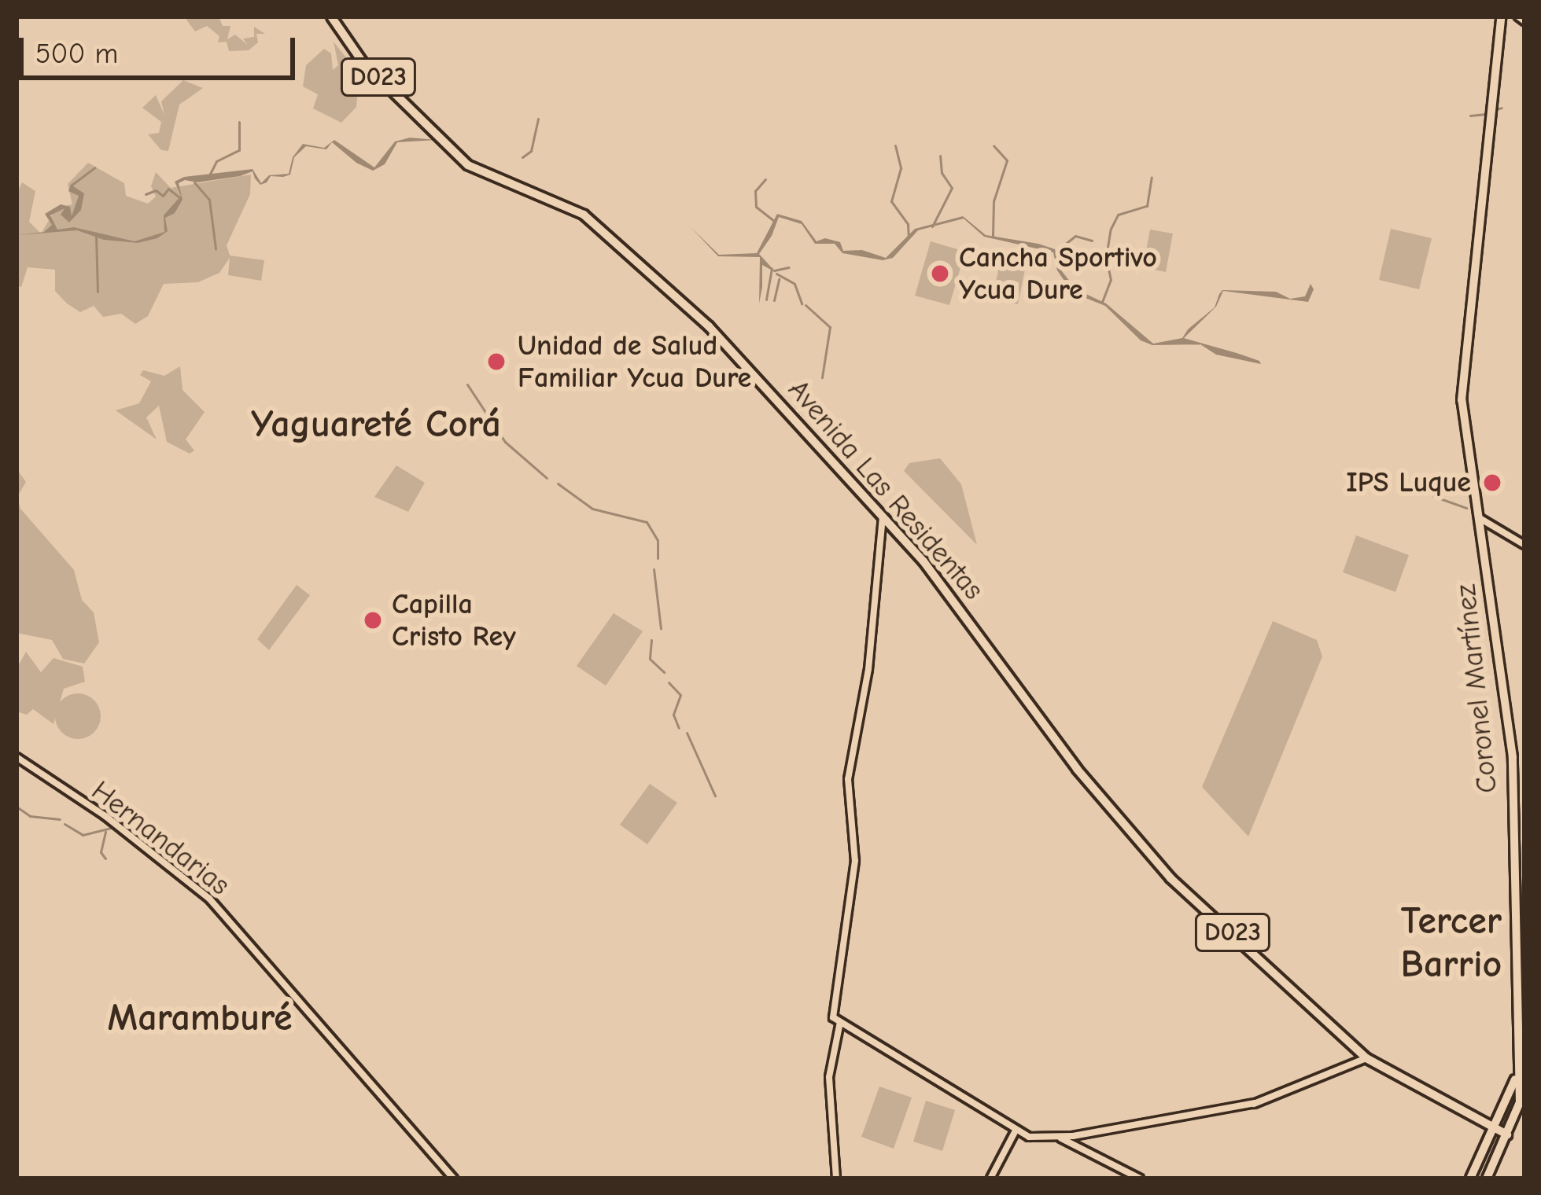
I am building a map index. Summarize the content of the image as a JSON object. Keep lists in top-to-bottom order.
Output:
{
  "streets": {
    "main road": ["D023", "Avenida Las Residentas", "Coronel Martínez"],
    "street": ["Hernandarias"]
  },
  "districts": ["Yaguareté Corá", "Tercer Barrio", "Maramburé"],
  "places": [
    "Cancha Sportivo Ycua Dure",
    "Unidad de Salud Familiar Ycua Dure",
    "IPS Luque",
    "Capilla Cristo Rey"
  ],
  "scale_bar": "500 m"
}
